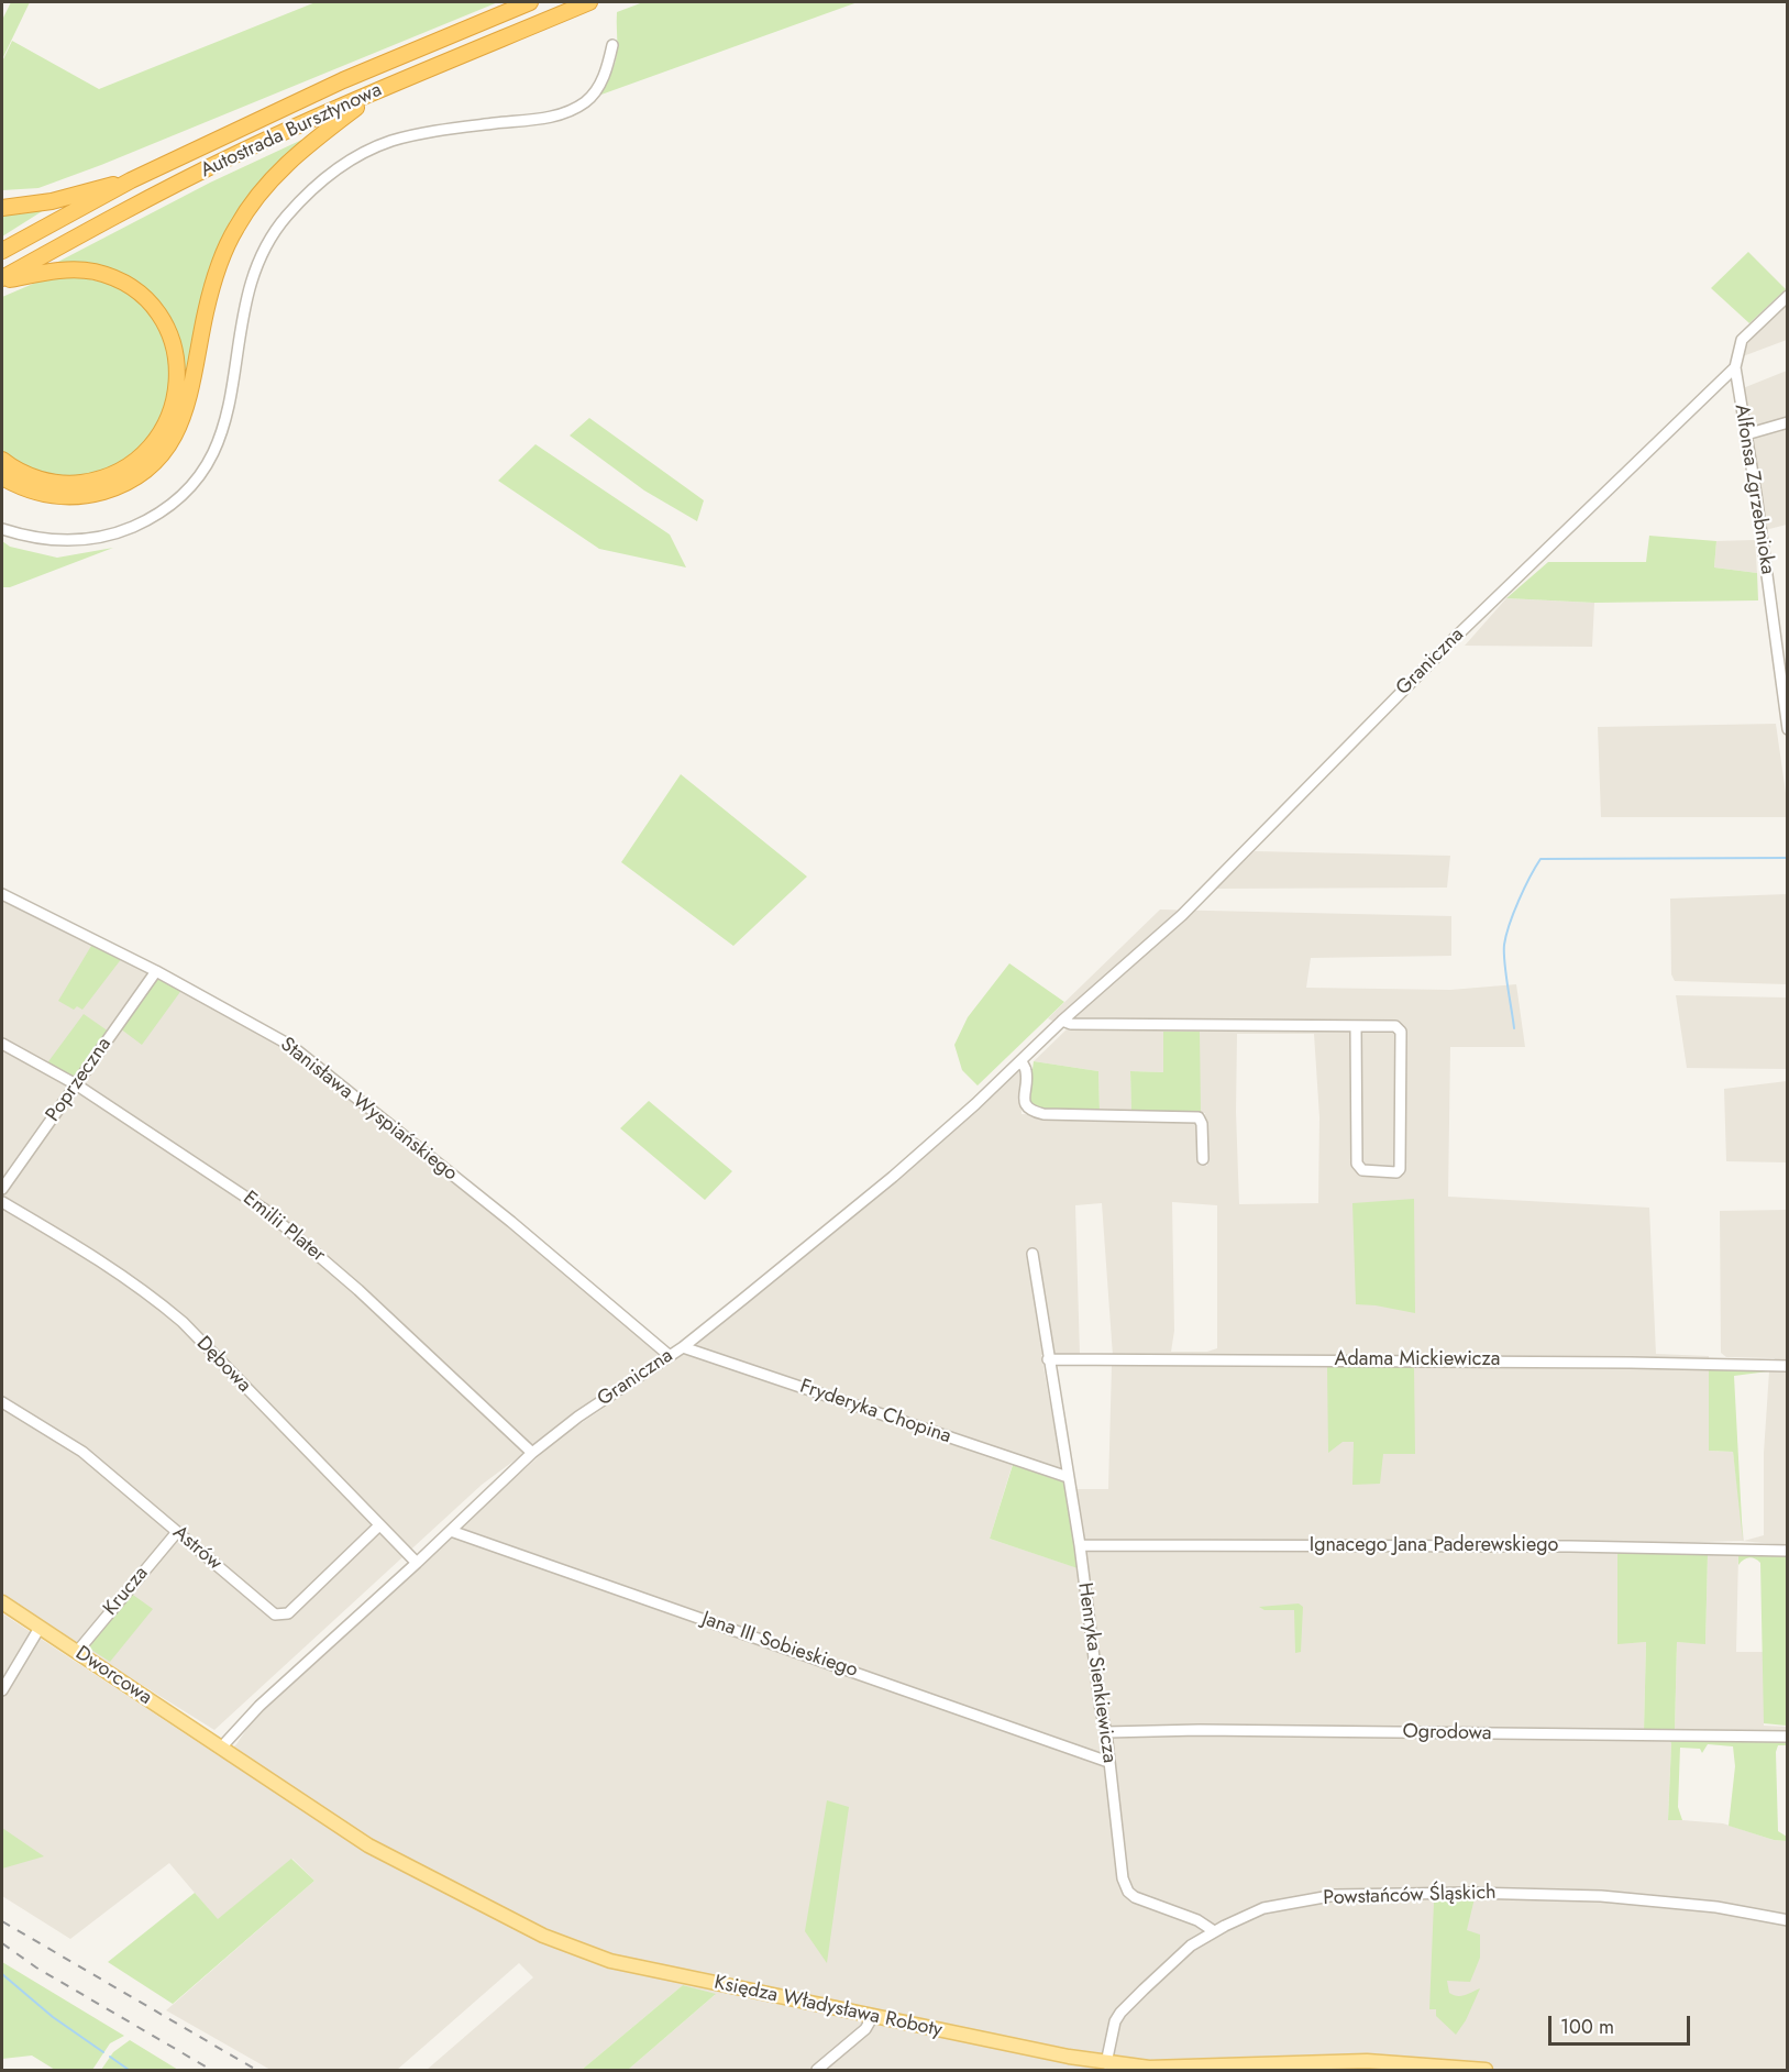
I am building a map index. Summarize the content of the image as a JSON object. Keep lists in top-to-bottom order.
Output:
{
  "streets": {
    "highway": ["Autostrada Bursztynowa"],
    "main road": ["Dworcowa", "Księdza Władysława Roboty"],
    "street": [
      "Alfonsa Zgrzebnioka",
      "Graniczna",
      "Poprzeczna",
      "Stanisława Wyspiańskiego",
      "Emilii Plater",
      "Adama Mickiewicza",
      "Dębowa",
      "Fryderyka Chopina",
      "Ignacego Jana Paderewskiego",
      "Astrów",
      "Krucza",
      "Jana III Sobieskiego",
      "Henryka Sienkiewicza",
      "Ogrodowa",
      "Powstańców Śląskich"
    ]
  },
  "crossings": [
    ["Alfonsa Zgrzebnioka", "Graniczna"],
    ["Graniczna", "Stanisława Wyspiańskiego"],
    ["Graniczna", "Emilii Plater"],
    ["Graniczna", "Dębowa"],
    ["Graniczna", "Fryderyka Chopina"],
    ["Graniczna", "Jana III Sobieskiego"],
    ["Graniczna", "Dworcowa"],
    ["Graniczna", "Księdza Władysława Roboty"],
    ["Poprzeczna", "Stanisława Wyspiańskiego"],
    ["Poprzeczna", "Emilii Plater"],
    ["Adama Mickiewicza", "Henryka Sienkiewicza"],
    ["Dębowa", "Astrów"],
    ["Fryderyka Chopina", "Henryka Sienkiewicza"],
    ["Ignacego Jana Paderewskiego", "Henryka Sienkiewicza"],
    ["Astrów", "Krucza"],
    ["Krucza", "Dworcowa"],
    ["Jana III Sobieskiego", "Henryka Sienkiewicza"],
    ["Henryka Sienkiewicza", "Ogrodowa"],
    ["Henryka Sienkiewicza", "Powstańców Śląskich"],
    ["Dworcowa", "Księdza Władysława Roboty"],
    ["Powstańców Śląskich", "Księdza Władysława Roboty"]
  ],
  "scale_bar": "100 m"
}
